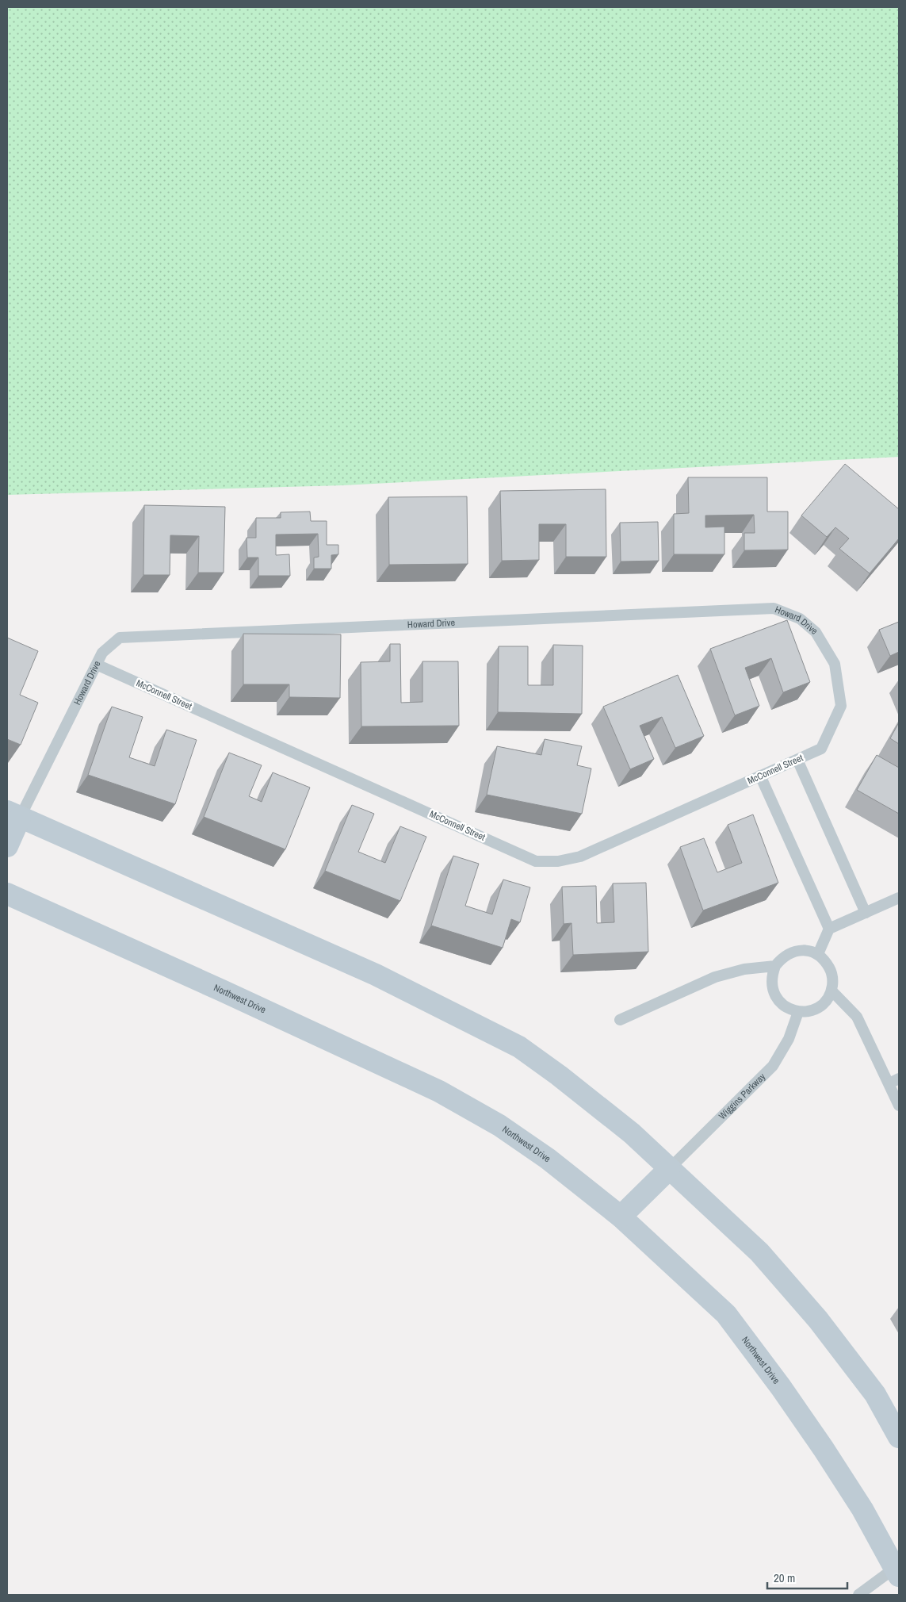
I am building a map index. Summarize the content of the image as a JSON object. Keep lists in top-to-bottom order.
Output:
{
  "streets": {
    "main road": ["Northwest Drive"],
    "lane": ["Howard Drive", "McConnell Street", "Wiggins Parkway"]
  },
  "crossings": [
    ["Howard Drive", "McConnell Street"]
  ],
  "scale_bar": "20 m"
}
